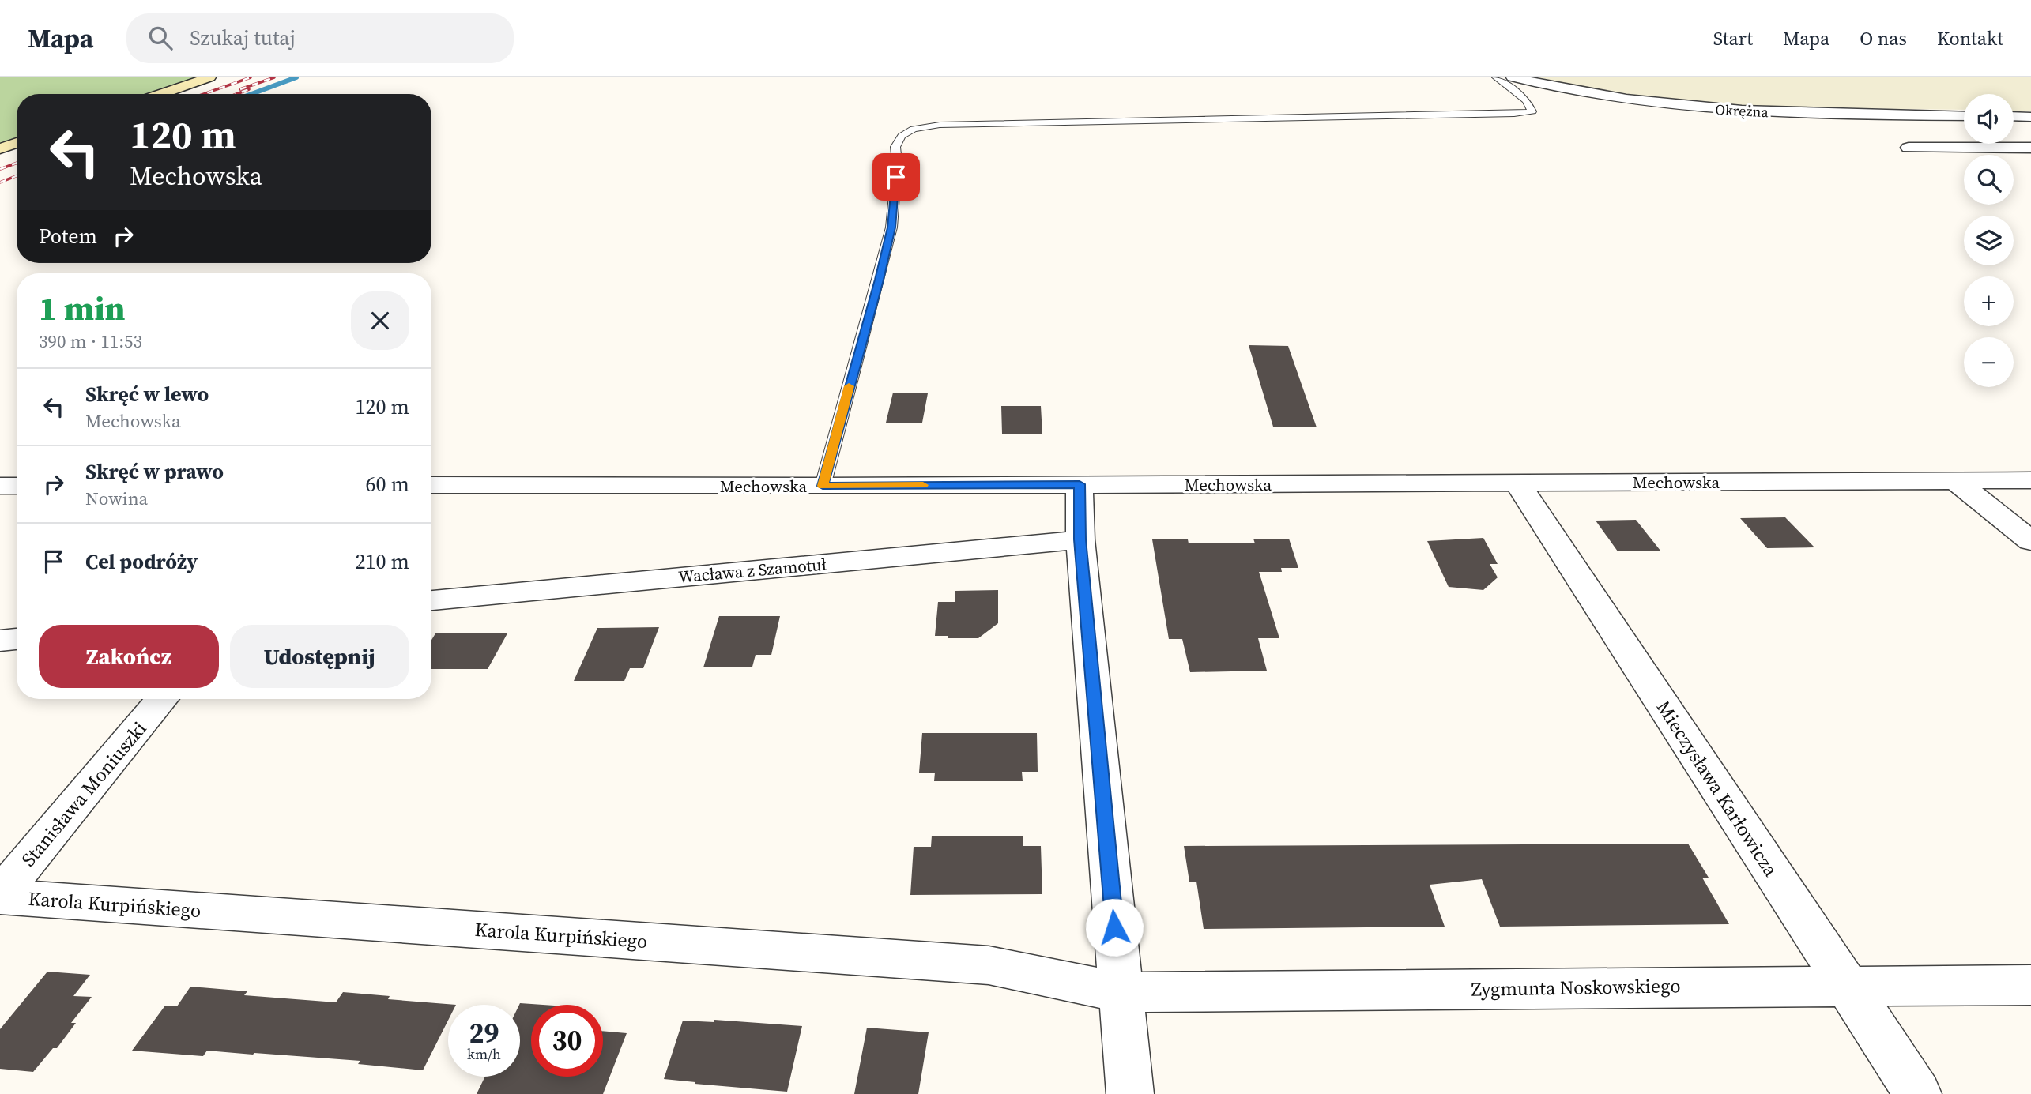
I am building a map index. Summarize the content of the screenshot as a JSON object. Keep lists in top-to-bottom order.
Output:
{
  "streets": {
    "street": [
      "Okrężna",
      "Mechowska",
      "Wacława z Szamotuł",
      "Mieczysława Karłowicza",
      "Stanisława Moniuszki",
      "Karola Kurpińskiego",
      "Zygmunta Noskowskiego"
    ]
  },
  "crossings": [
    ["Mechowska", "Mieczysława Karłowicza"],
    ["Mieczysława Karłowicza", "Zygmunta Noskowskiego"],
    ["Stanisława Moniuszki", "Karola Kurpińskiego"],
    ["Karola Kurpińskiego", "Zygmunta Noskowskiego"]
  ],
  "page": {
    "header": "Mapa",
    "search": "Szukaj tutaj",
    "nav": [
      "Start",
      "Mapa",
      "O nas",
      "Kontakt"
    ],
    "map_buttons": ["+", "−"],
    "turn": ["120 m", "Mechowska"],
    "then": "Potem",
    "heading": ["1 min", "390 m · 11:53"],
    "list": [
      {
        "name": "Skręć w lewo",
        "note": "Mechowska",
        "value": "120 m"
      },
      {
        "name": "Skręć w prawo",
        "note": "Nowina",
        "value": "60 m"
      },
      {
        "name": "Cel podróży",
        "value": "210 m"
      }
    ],
    "buttons": ["Zakończ", "Udostępnij"],
    "speed": "29 km/h",
    "limit": "30"
  }
}
